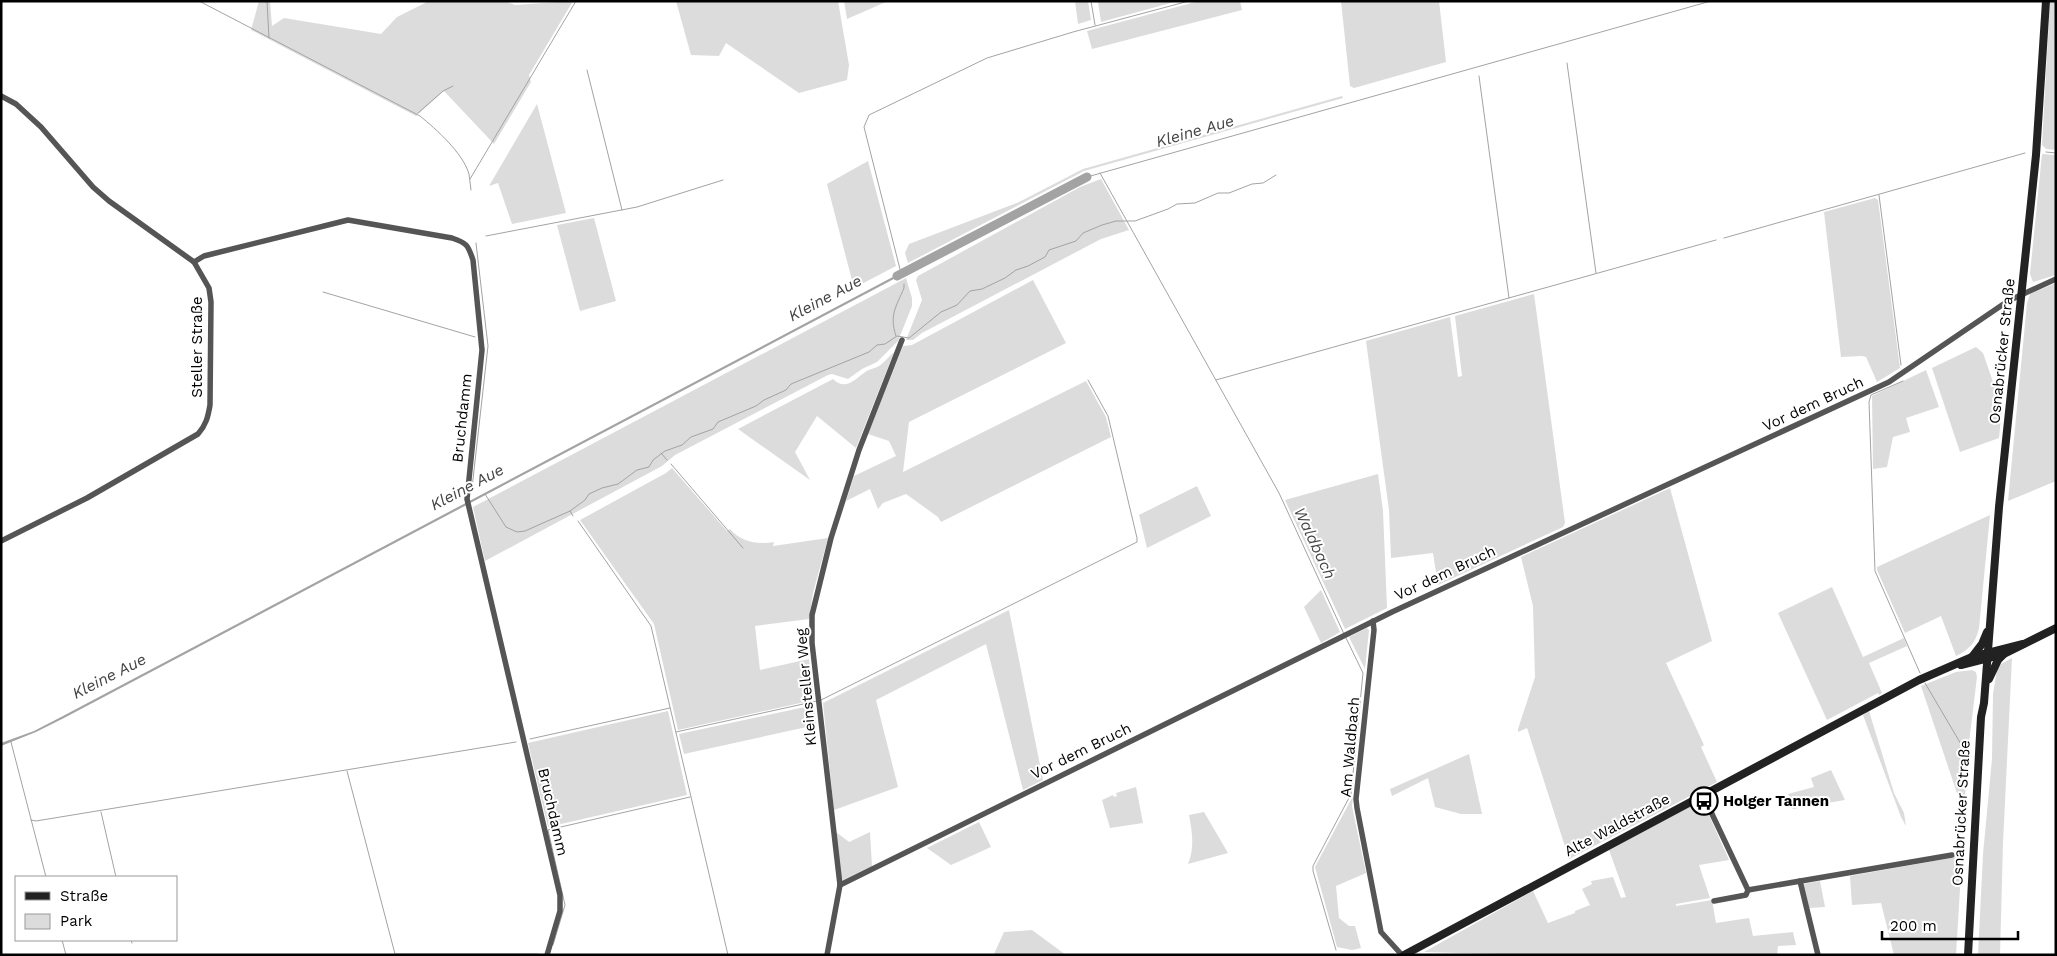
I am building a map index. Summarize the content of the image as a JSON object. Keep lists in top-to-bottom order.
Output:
{
  "streets": {
    "main road": ["Osnabrücker Straße", "Alte Waldstraße"],
    "street": [
      "Steller Straße",
      "Vor dem Bruch",
      "Bruchdamm",
      "Kleinsteller Weg",
      "Am Waldbach"
    ]
  },
  "crossings": [
    ["Steller Straße", "Bruchdamm"],
    ["Osnabrücker Straße", "Alte Waldstraße"],
    ["Vor dem Bruch", "Kleinsteller Weg"],
    ["Vor dem Bruch", "Am Waldbach"],
    ["Am Waldbach", "Alte Waldstraße"]
  ],
  "water": ["Kleine Aue", "Waldbach"],
  "places": {
    "bus stop": ["Holger Tannen"]
  },
  "legend": ["Straße", "Park"],
  "scale_bar": "200 m"
}
